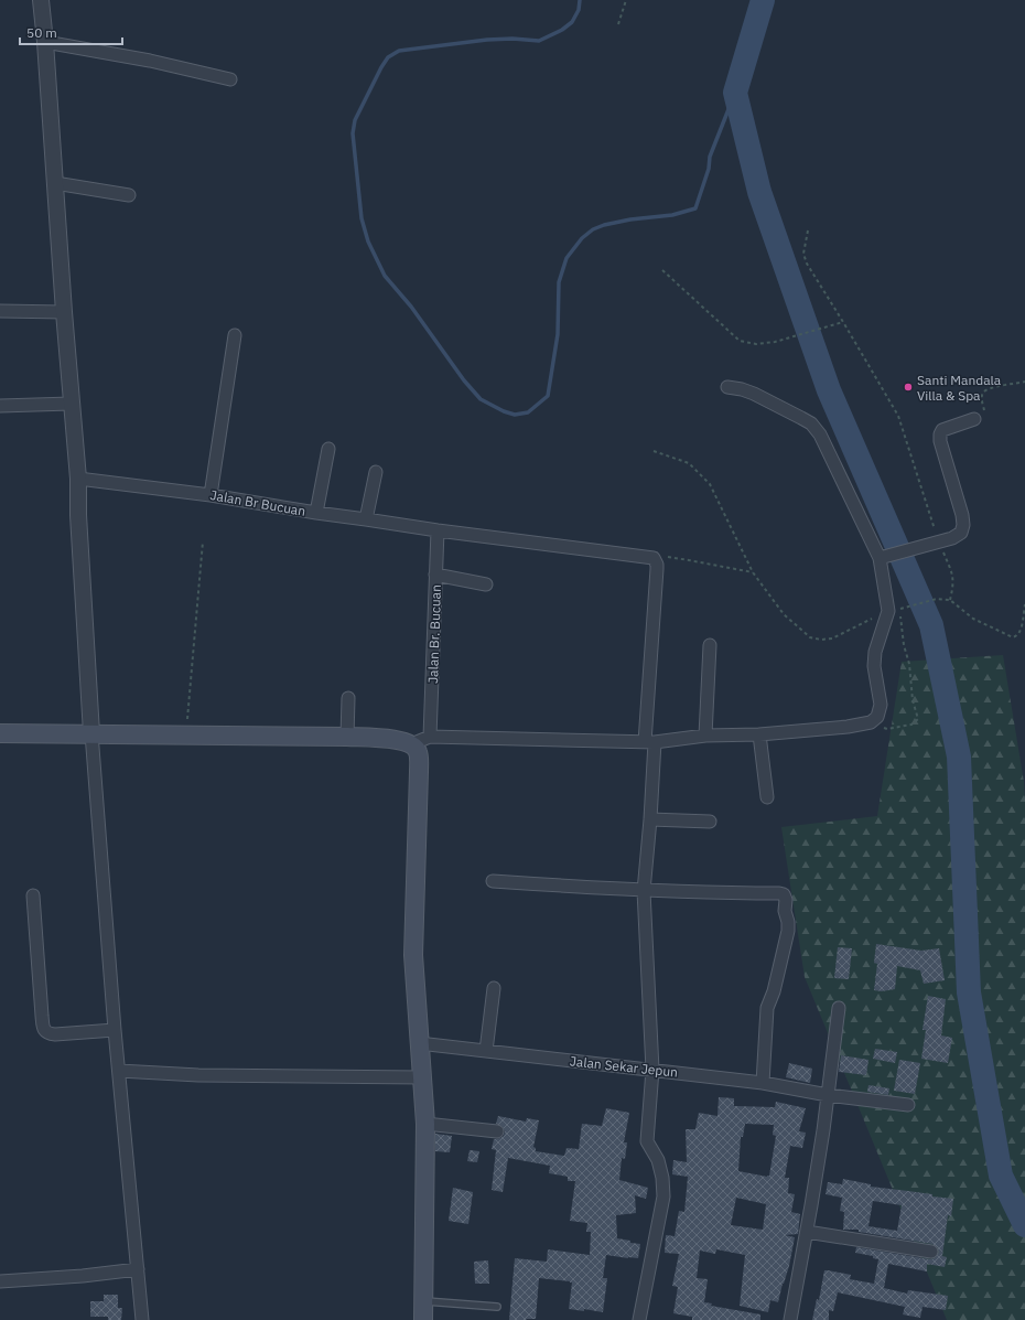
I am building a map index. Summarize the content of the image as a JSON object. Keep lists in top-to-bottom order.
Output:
{
  "streets": {
    "street": ["Jalan Br Bucuan", "Jalan Br. Bucuan", "Jalan Sekar Jepun"]
  },
  "crossings": [
    ["Jalan Br Bucuan", "Jalan Br. Bucuan"]
  ],
  "places": ["Santi Mandala Villa & Spa"],
  "scale_bar": "50 m"
}
